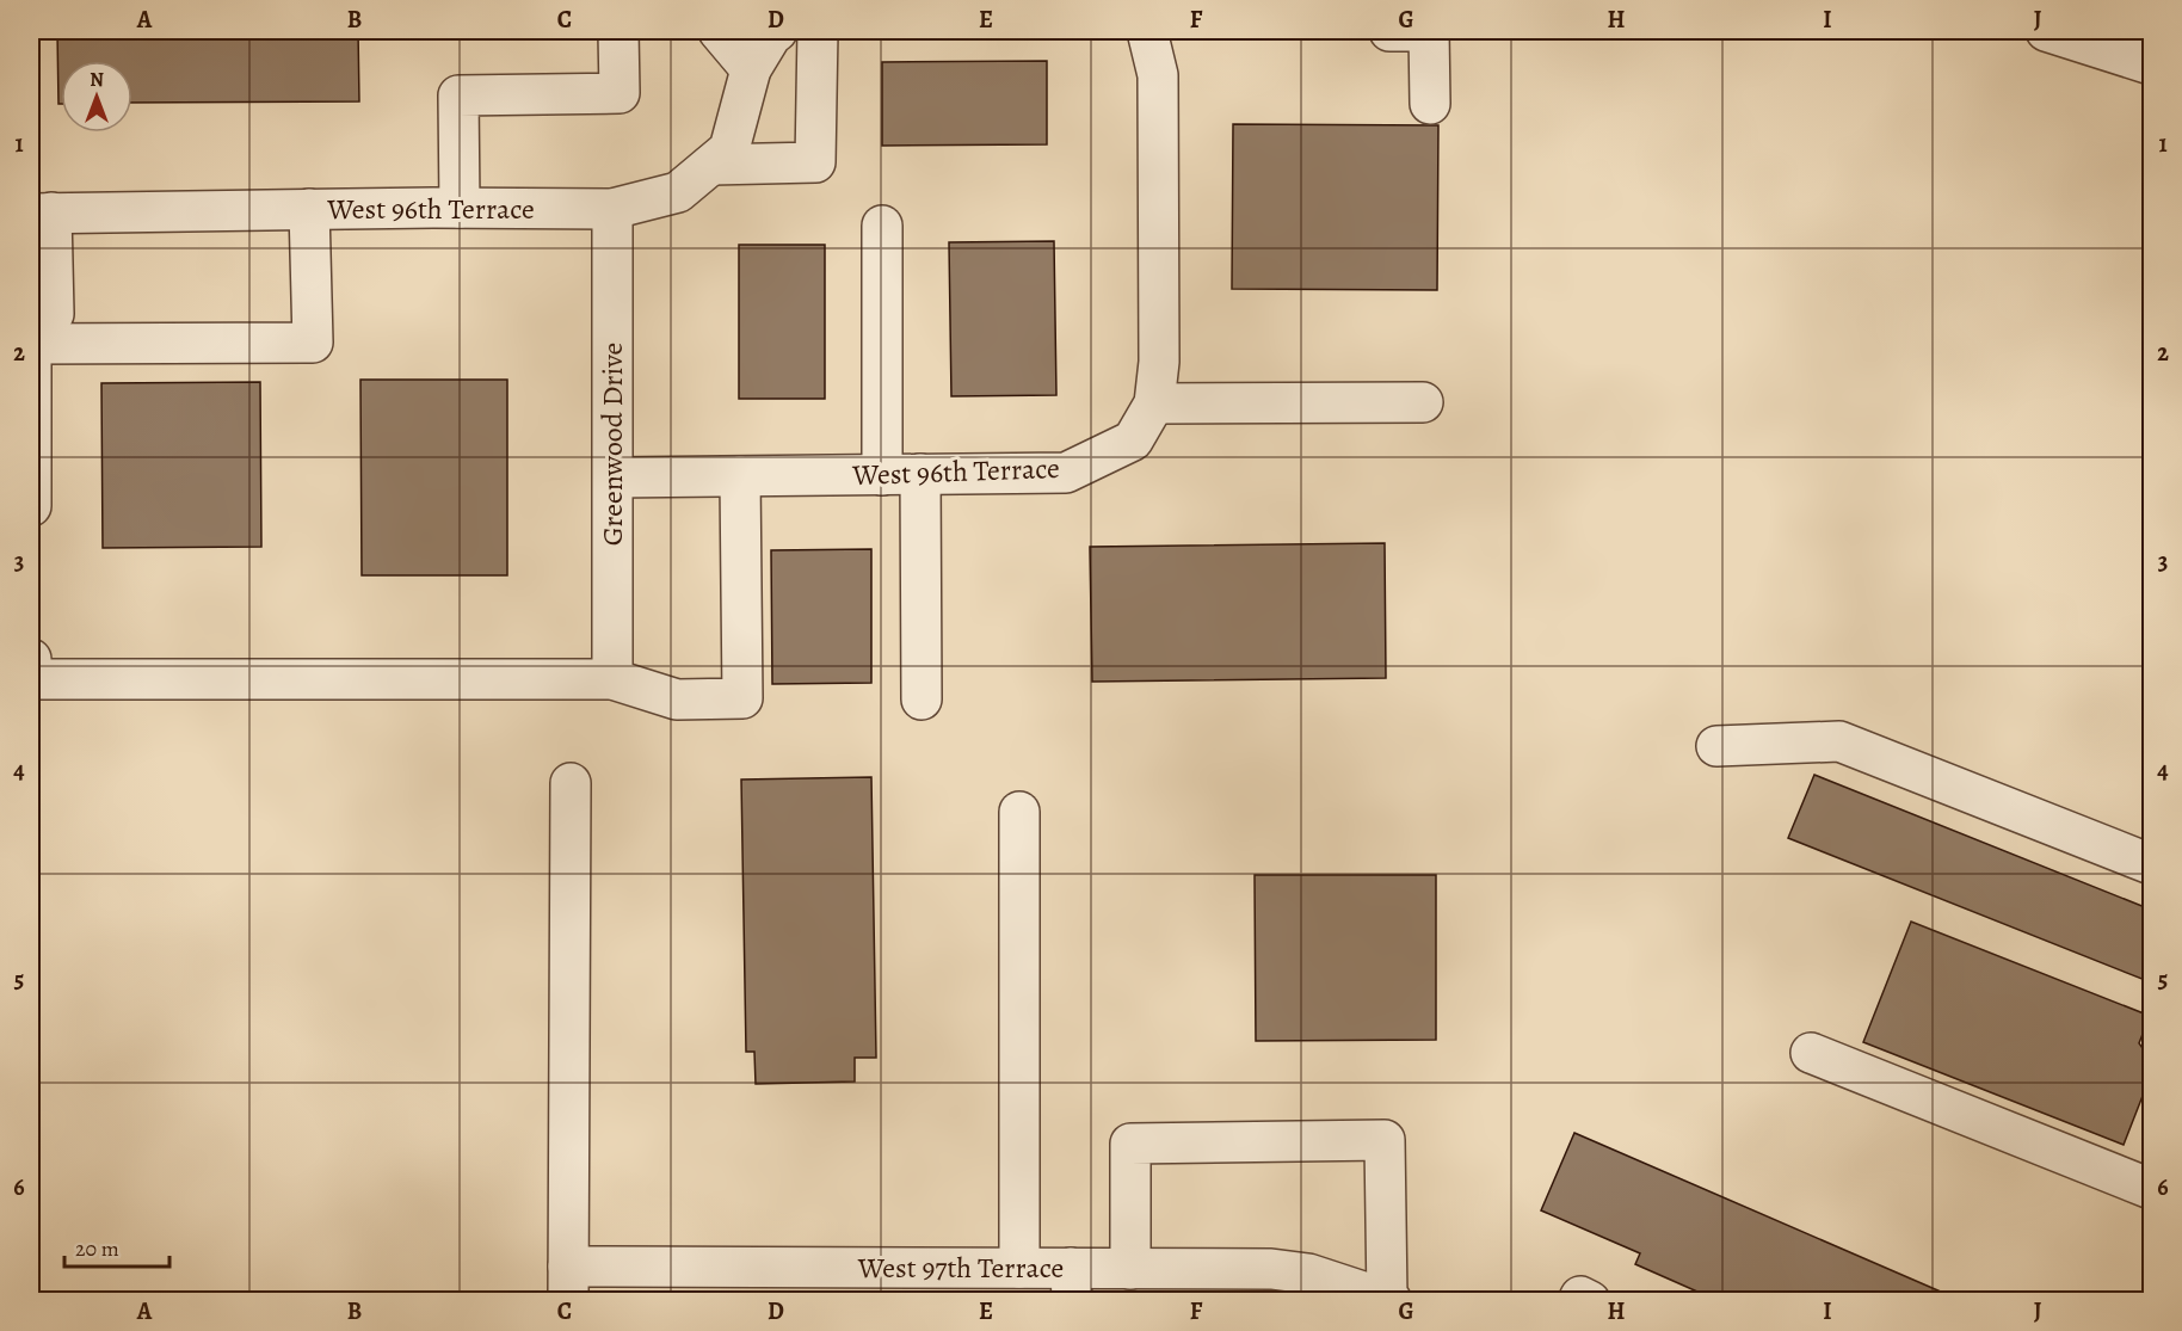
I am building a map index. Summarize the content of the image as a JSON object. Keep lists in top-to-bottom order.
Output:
{
  "streets": {
    "street": ["West 96th Terrace", "Greenwood Drive", "West 97th Terrace"]
  },
  "crossings": [
    ["West 96th Terrace", "Greenwood Drive"]
  ],
  "scale_bar": "20 m",
  "north": "top",
  "grid": {
    "columns": [
      "A",
      "B",
      "C",
      "D",
      "E",
      "F",
      "G",
      "H",
      "I",
      "J"
    ],
    "rows": [
      "1",
      "2",
      "3",
      "4",
      "5",
      "6"
    ]
  }
}
